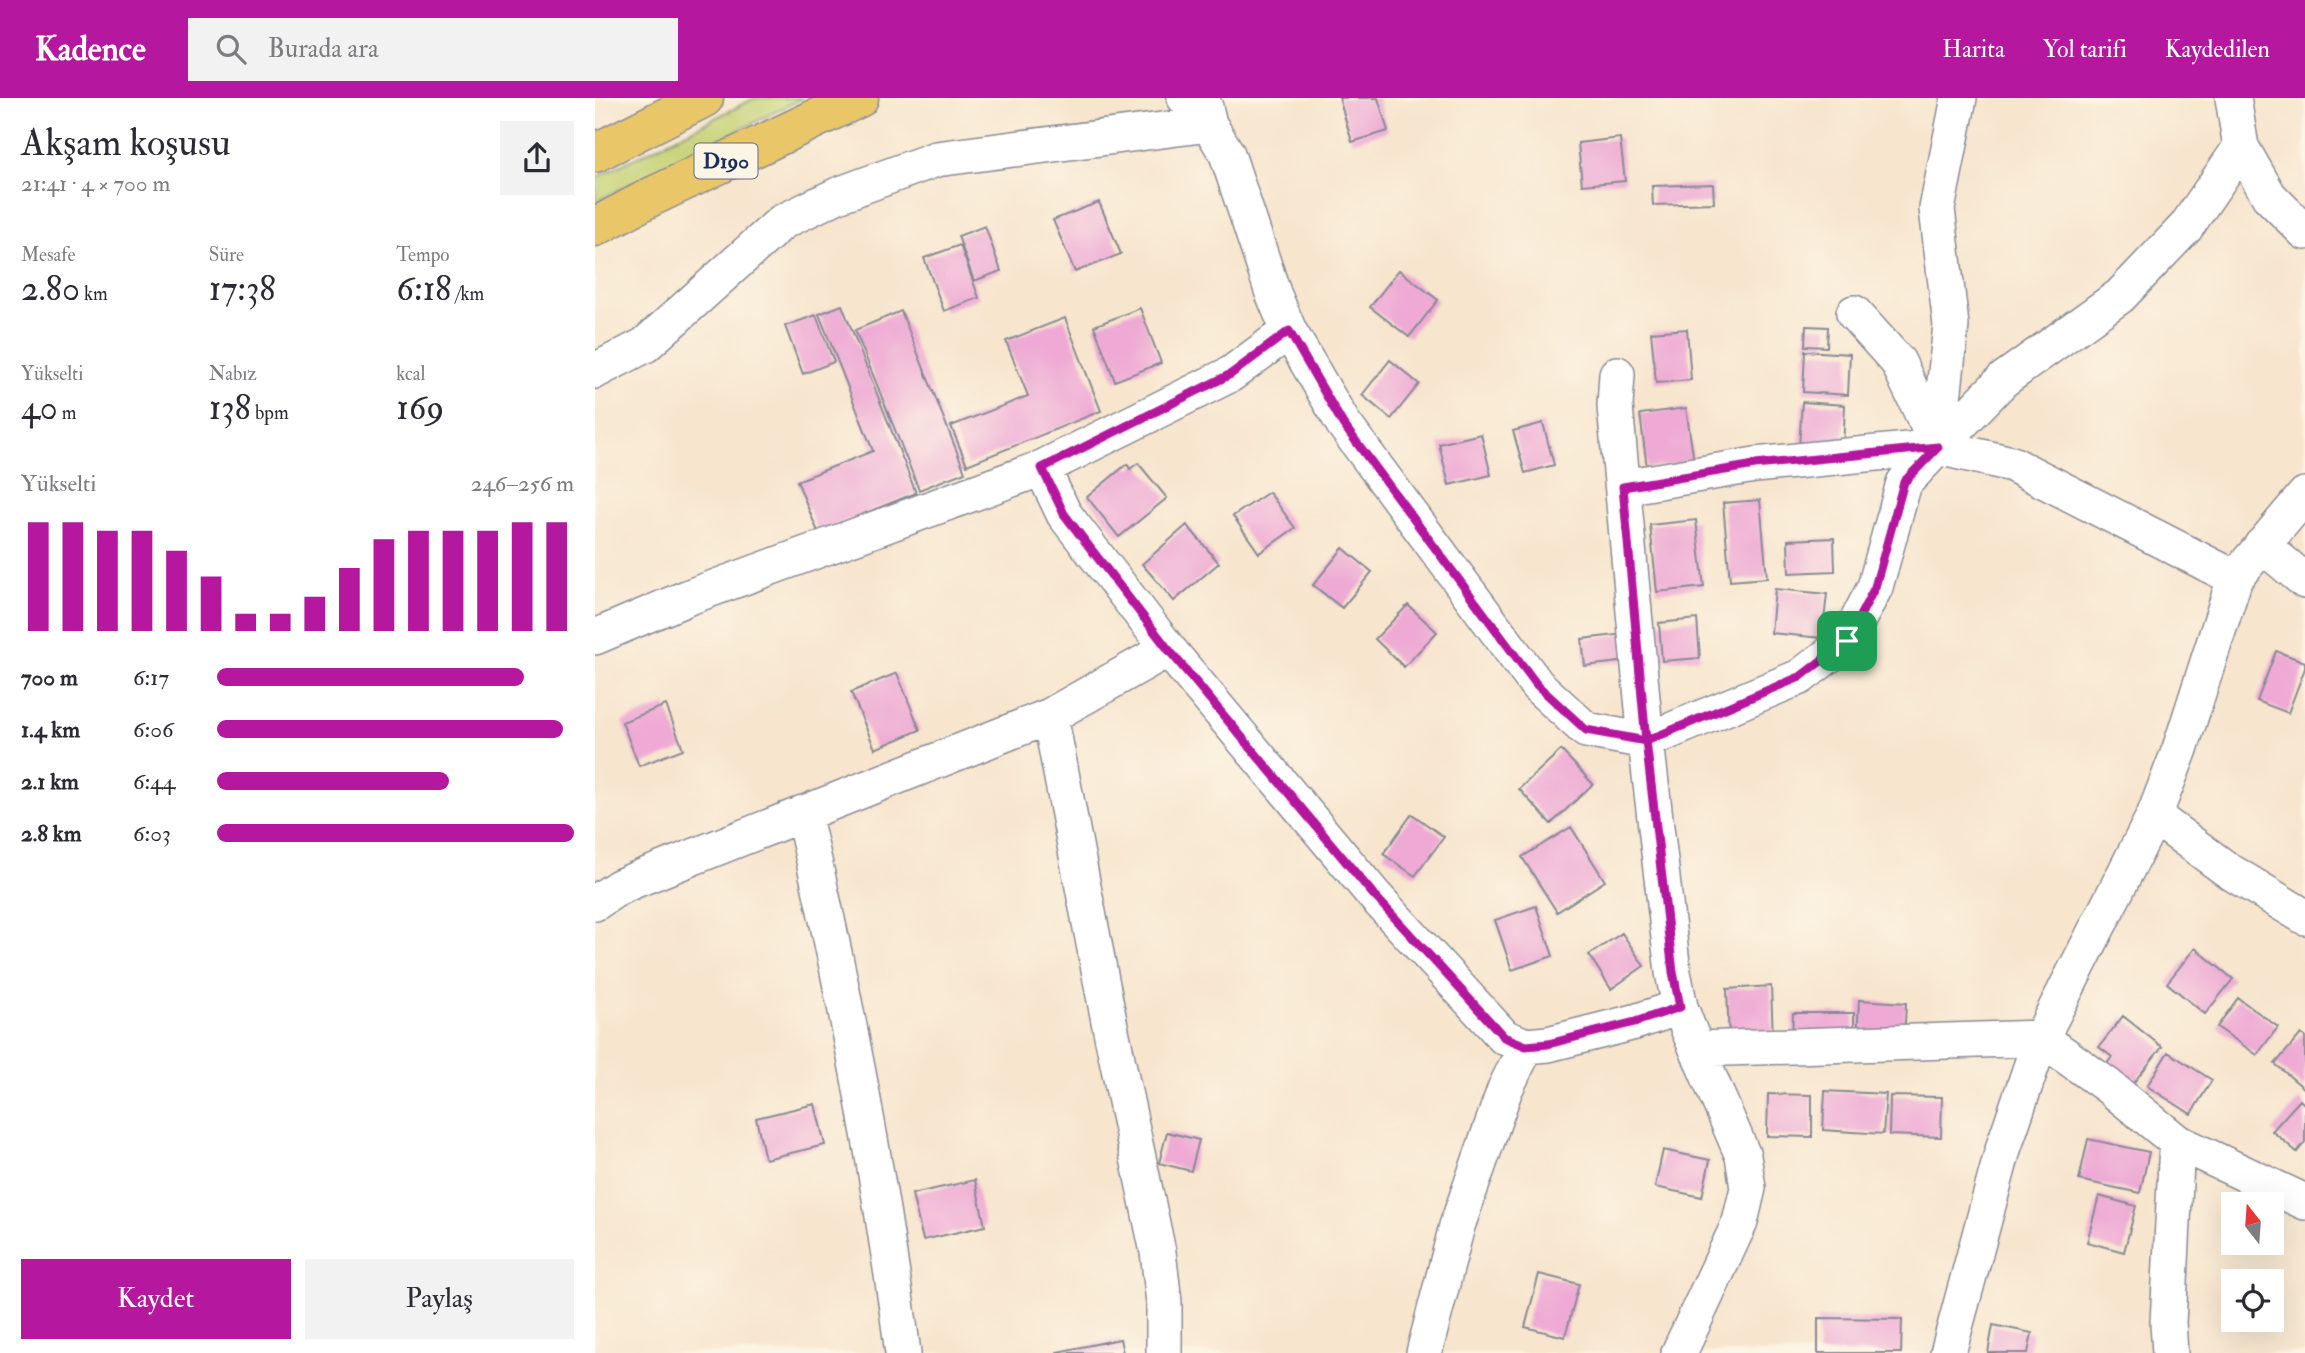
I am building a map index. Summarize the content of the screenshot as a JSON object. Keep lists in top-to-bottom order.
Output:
{
  "streets": {
    "highway": ["D190"]
  },
  "north": "top",
  "page": {
    "header": "Kadence",
    "search": "Burada ara",
    "nav": ["Harita", "Yol tarifi", "Kaydedilen"],
    "heading": ["Akşam koşusu", "21:41 · 4 × 700 m"],
    "stats": [
      ["Mesafe", "2.80 km"],
      ["Süre", "17:38"],
      ["Tempo", "6:18 /km"],
      ["Yükselti", "40 m"],
      ["Nabız", "138 bpm"],
      ["kcal", "169"]
    ],
    "chart": ["Yükselti", "246–256 m"],
    "list": [
      {
        "name": "700 m",
        "note": "6:17"
      },
      {
        "name": "1.4 km",
        "note": "6:06"
      },
      {
        "name": "2.1 km",
        "note": "6:44"
      },
      {
        "name": "2.8 km",
        "note": "6:03"
      }
    ],
    "buttons": ["Kaydet", "Paylaş"]
  }
}
